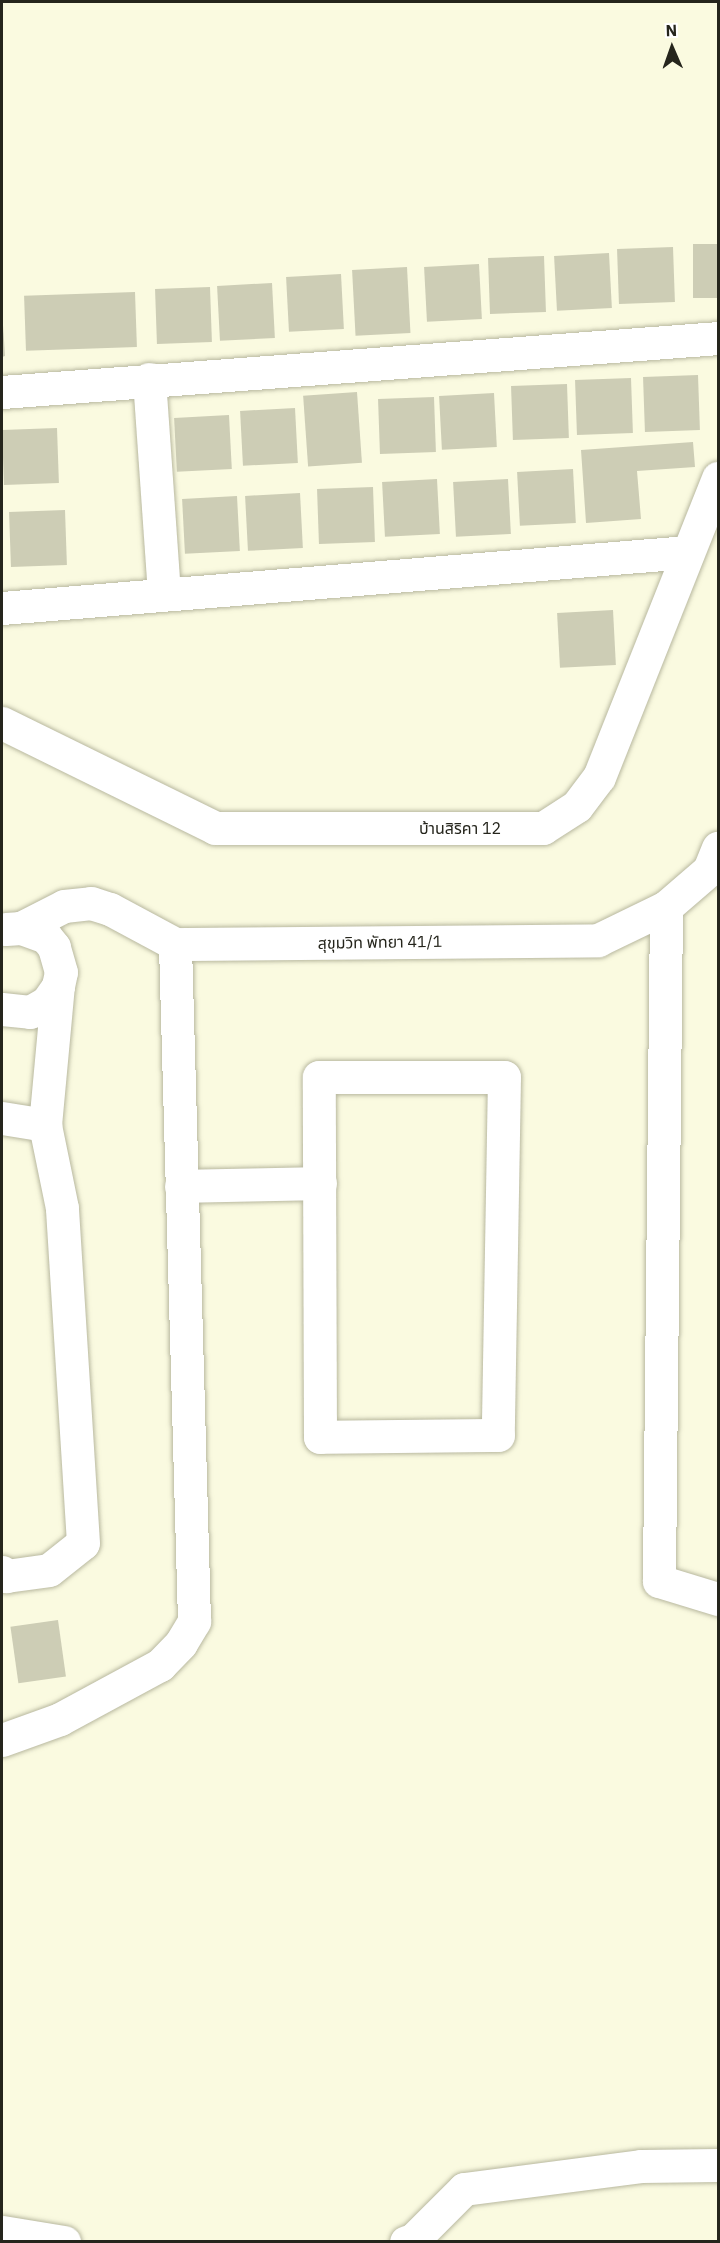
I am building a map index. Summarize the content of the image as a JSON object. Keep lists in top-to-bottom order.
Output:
{
  "streets": {
    "street": ["บ้านสิริคา 12", "สุขุมวิท พัทยา 41/1"]
  },
  "north": "top"
}
